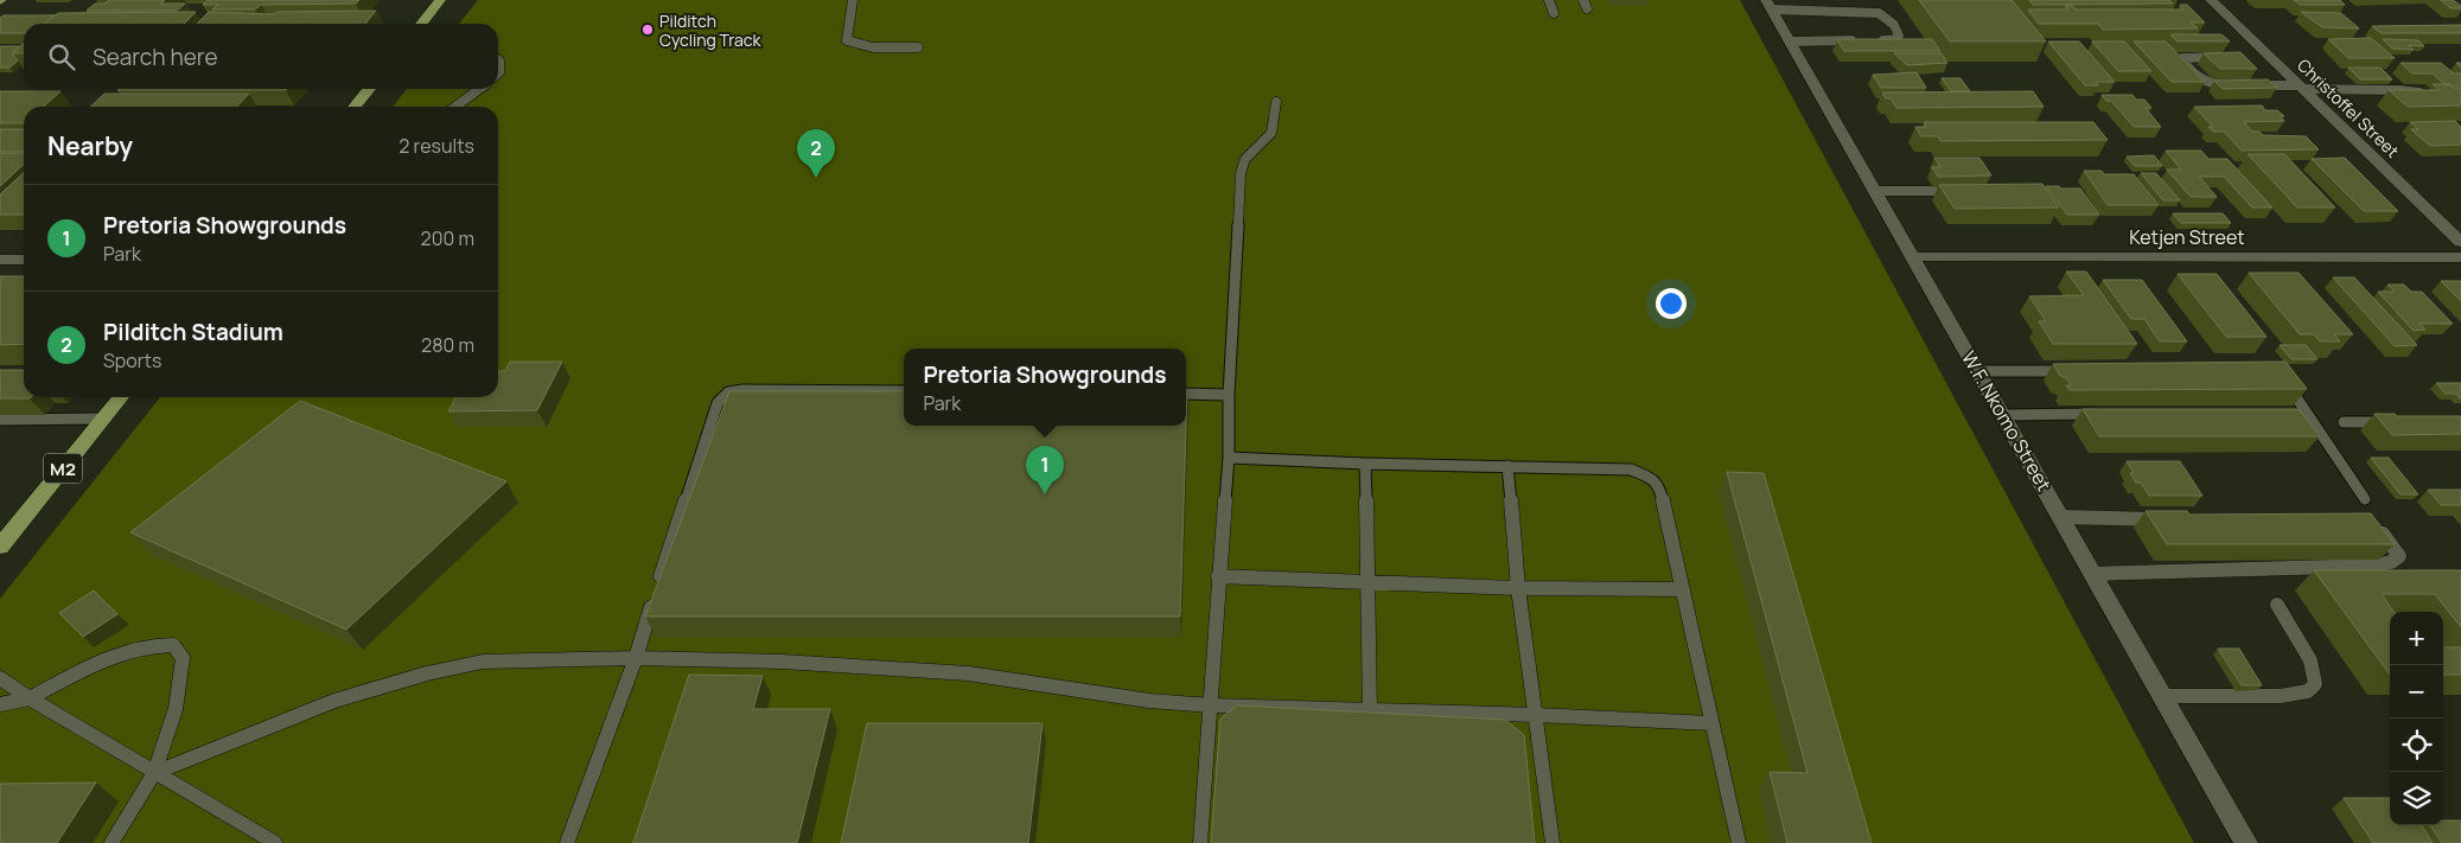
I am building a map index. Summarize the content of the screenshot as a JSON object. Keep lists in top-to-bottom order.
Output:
{
  "streets": {
    "main road": [
      "Christoffel Street",
      "Ketjen Street",
      "W.F. Nkomo Street",
      "M2"
    ]
  },
  "crossings": [
    ["Ketjen Street", "W.F. Nkomo Street"]
  ],
  "places": ["Pilditch Cycling Track"],
  "page": {
    "search": "Search here",
    "heading": ["Nearby", "2 results"],
    "pins": ["2", "1"],
    "list": [
      {
        "mark": "1",
        "name": "Pretoria Showgrounds",
        "note": "Park",
        "value": "200 m"
      },
      {
        "mark": "2",
        "name": "Pilditch Stadium",
        "note": "Sports",
        "value": "280 m"
      }
    ],
    "popup": ["Pretoria Showgrounds", "Park"],
    "map_buttons": ["+", "−"]
  }
}
